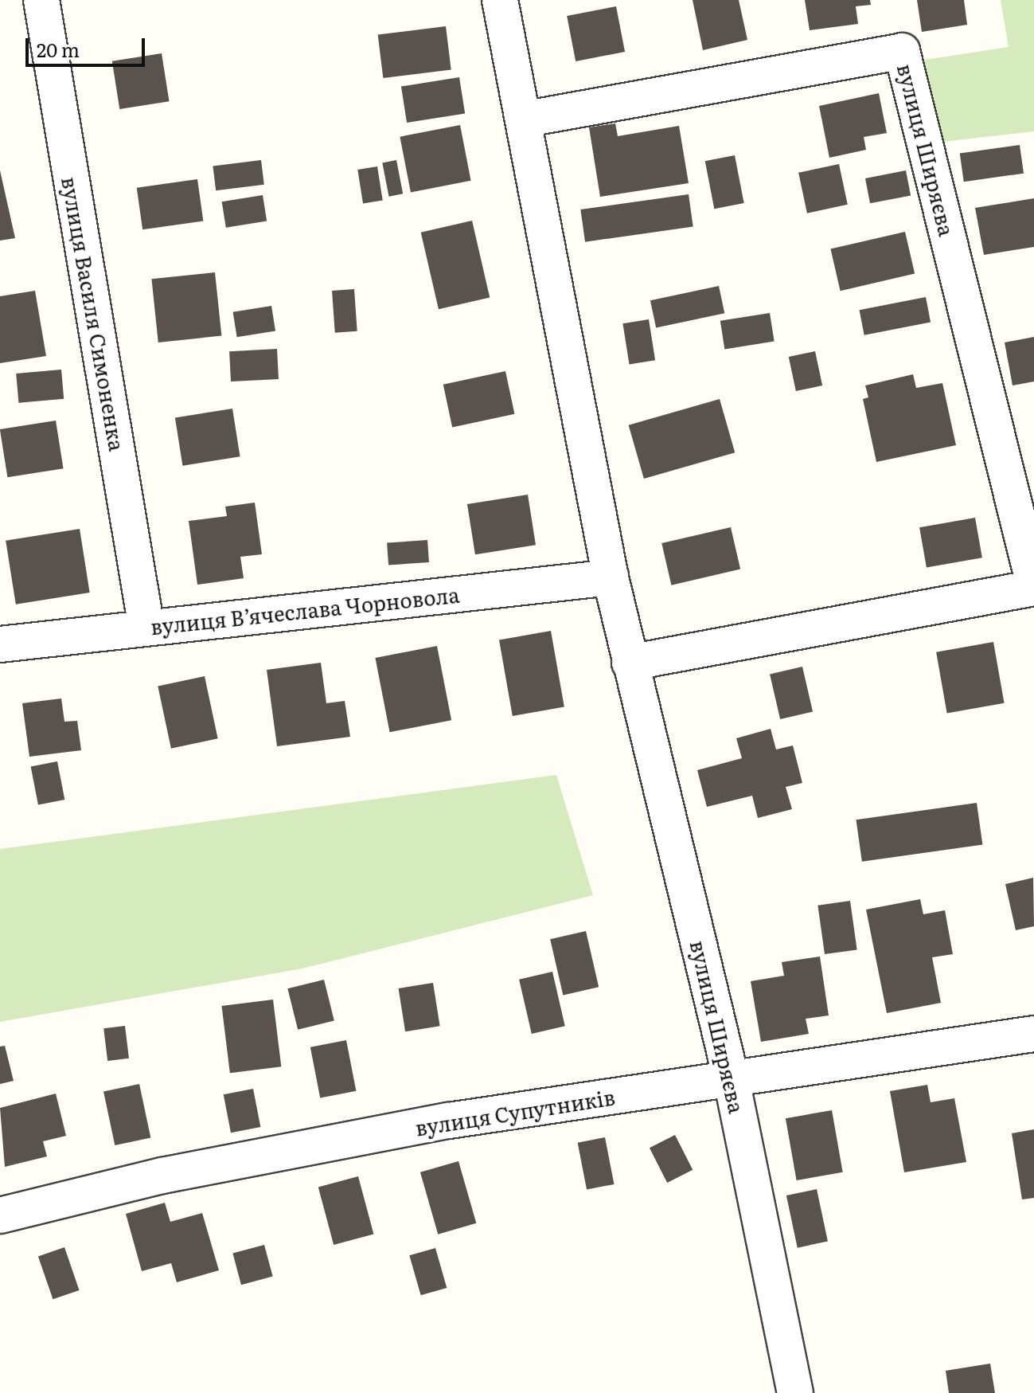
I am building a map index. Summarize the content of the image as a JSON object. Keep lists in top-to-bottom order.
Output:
{
  "streets": {
    "street": [
      "вулиця Ширяєва",
      "вулиця Василя Симоненка",
      "вулиця Вʼячеслава Чорновола",
      "вулиця Супутників"
    ]
  },
  "crossings": [
    ["вулиця Ширяєва", "вулиця Вʼячеслава Чорновола"],
    ["вулиця Ширяєва", "вулиця Супутників"],
    ["вулиця Василя Симоненка", "вулиця Вʼячеслава Чорновола"]
  ],
  "scale_bar": "20 m"
}
